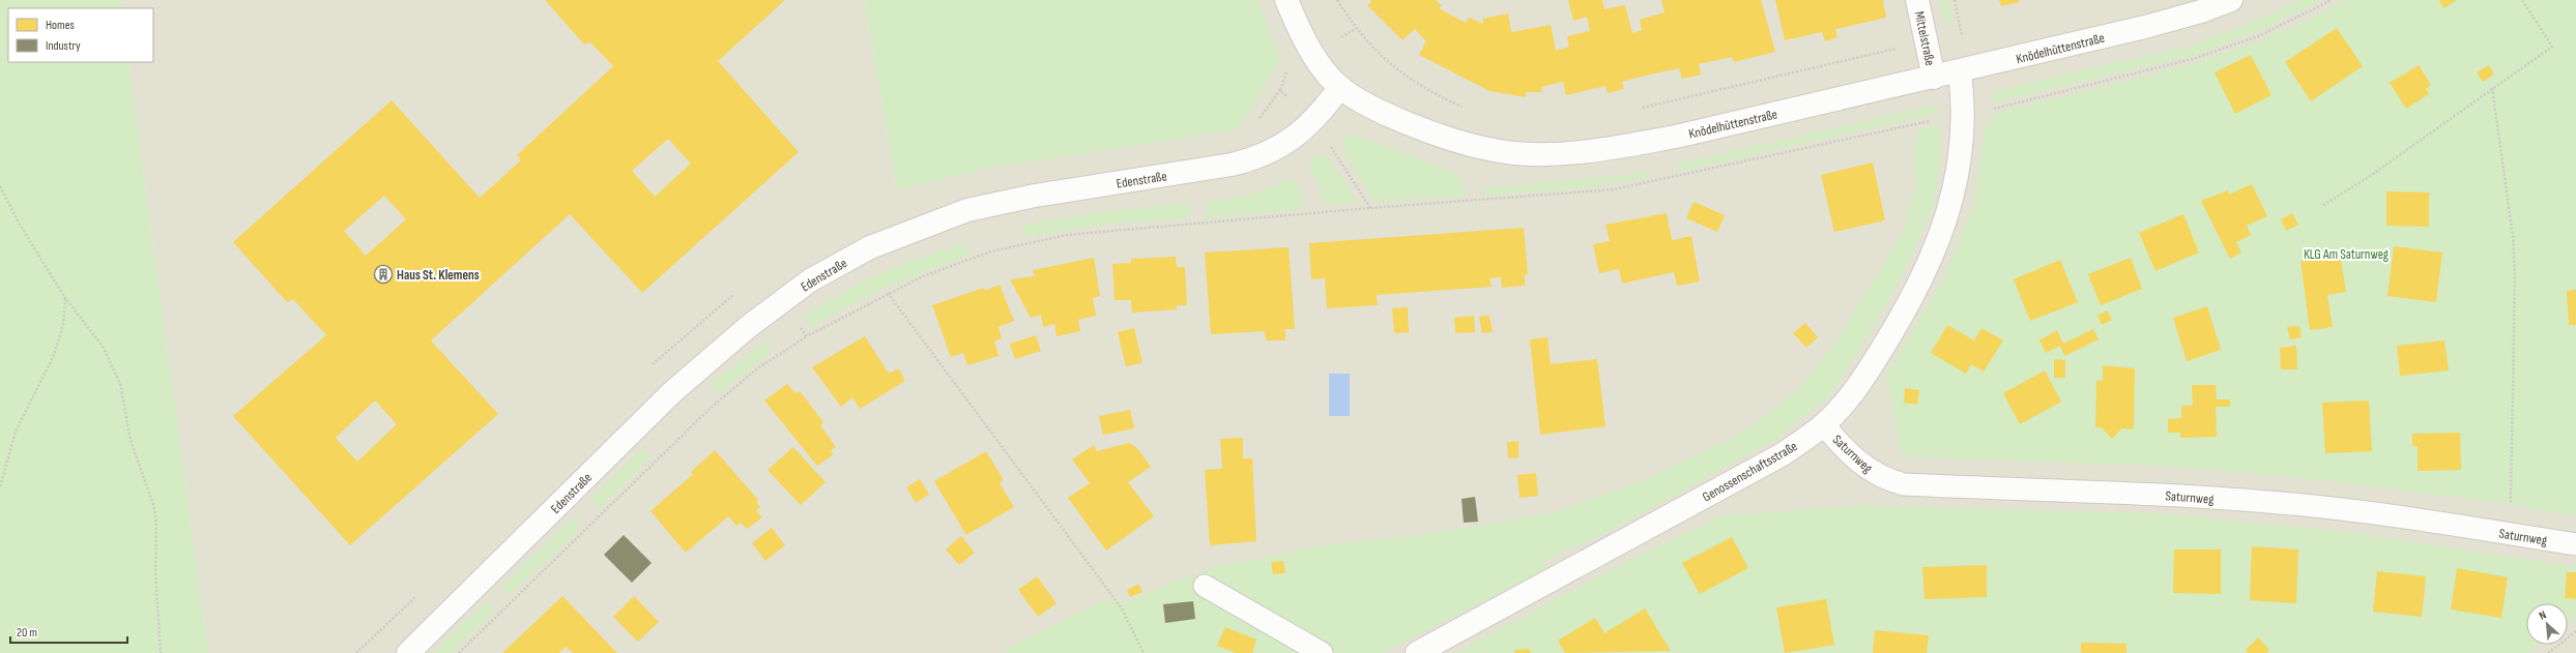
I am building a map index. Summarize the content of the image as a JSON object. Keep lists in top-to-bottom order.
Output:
{
  "streets": {
    "street": [
      "Mittelstraße",
      "Knödelhüttenstraße",
      "Edenstraße",
      "Genossenschaftsstraße"
    ],
    "lane": ["Saturnweg"]
  },
  "crossings": [
    ["Mittelstraße", "Knödelhüttenstraße"],
    ["Knödelhüttenstraße", "Edenstraße"],
    ["Knödelhüttenstraße", "Genossenschaftsstraße"],
    ["Saturnweg", "Genossenschaftsstraße"]
  ],
  "parks": ["KLG Am Saturnweg"],
  "places": {
    "building": ["Haus St. Klemens"]
  },
  "legend": ["Homes", "Industry"],
  "scale_bar": "20 m",
  "north": "top left"
}
